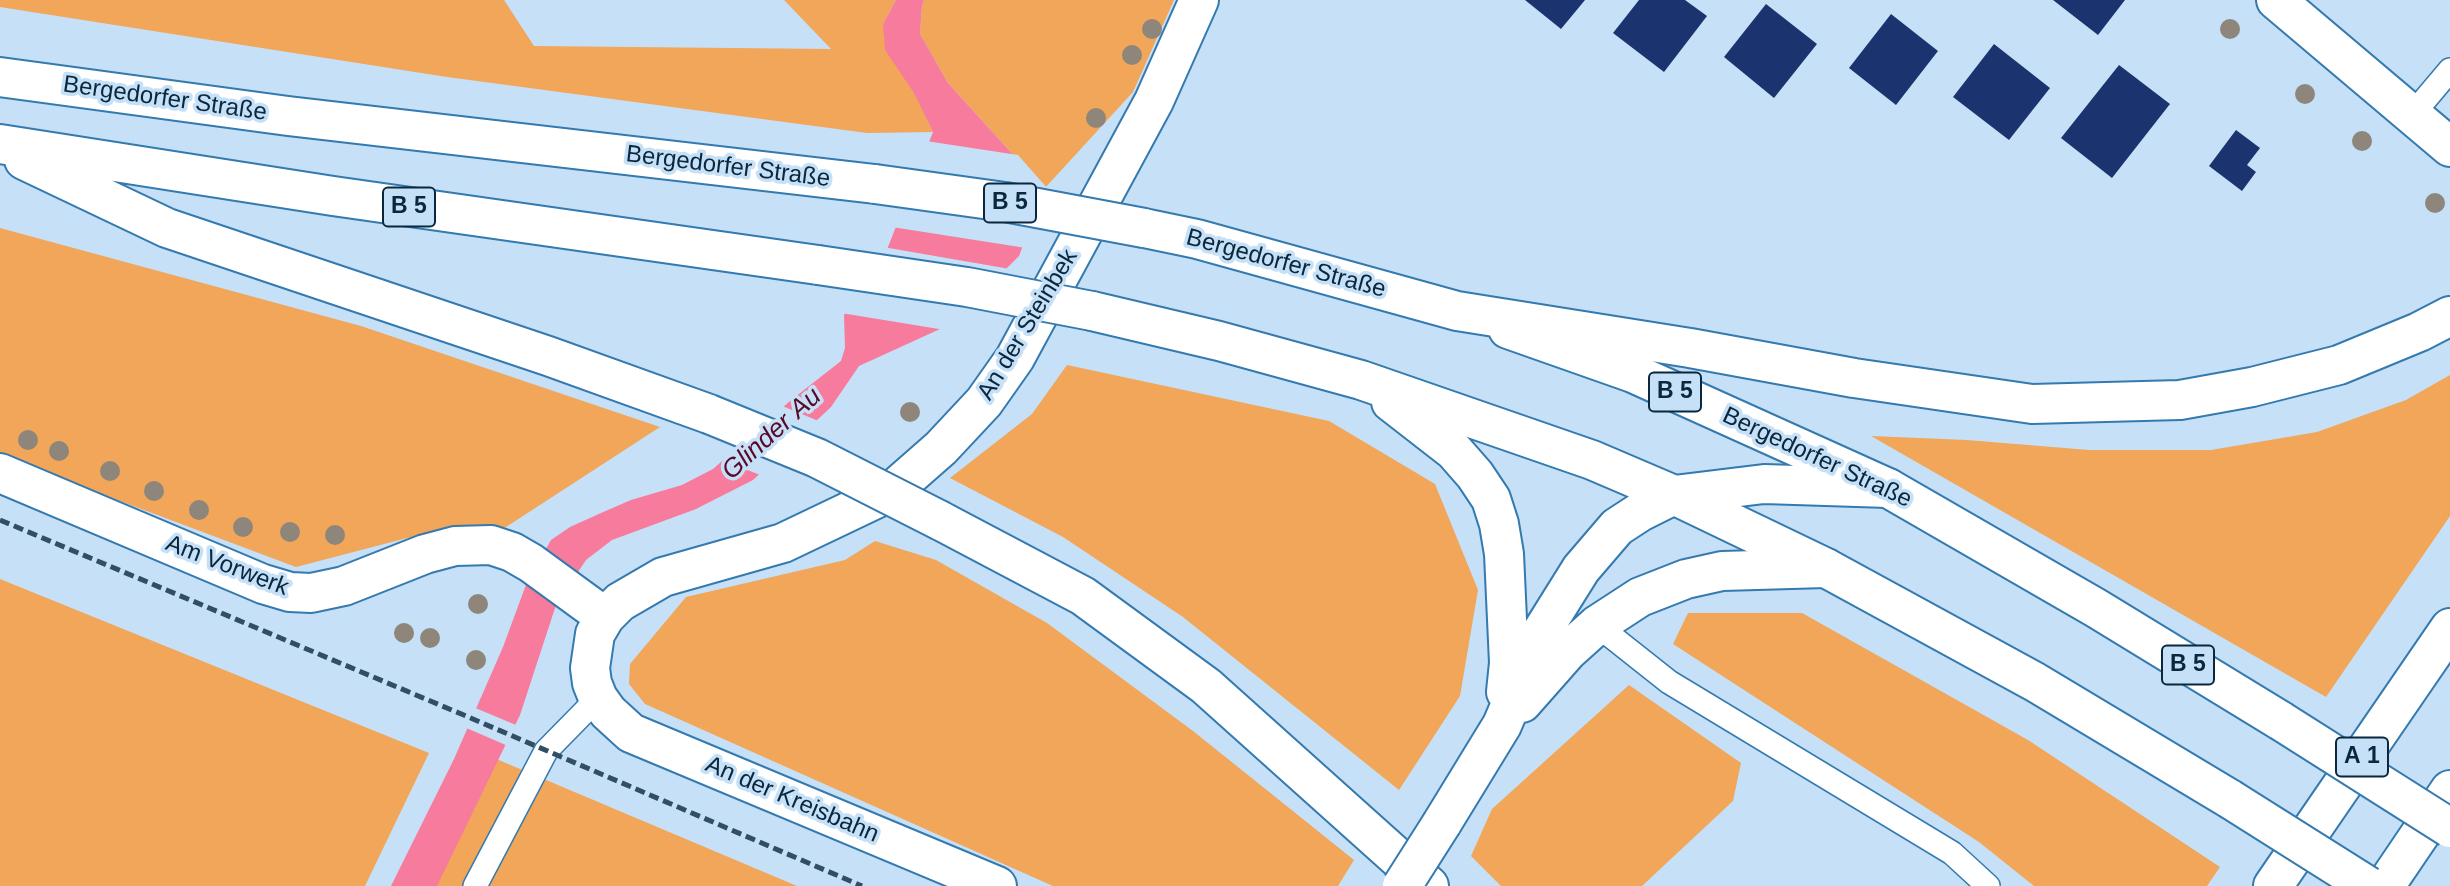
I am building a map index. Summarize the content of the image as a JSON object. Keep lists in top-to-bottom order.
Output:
{
  "streets": {
    "main road": [
      "Bergedorfer Straße",
      "B 5",
      "An der Steinbek",
      "Am Vorwerk",
      "A 1",
      "An der Kreisbahn"
    ]
  },
  "crossings": [
    ["An der Steinbek", "Am Vorwerk"],
    ["An der Steinbek", "An der Kreisbahn"]
  ],
  "water": ["Glinder Au"]
}
